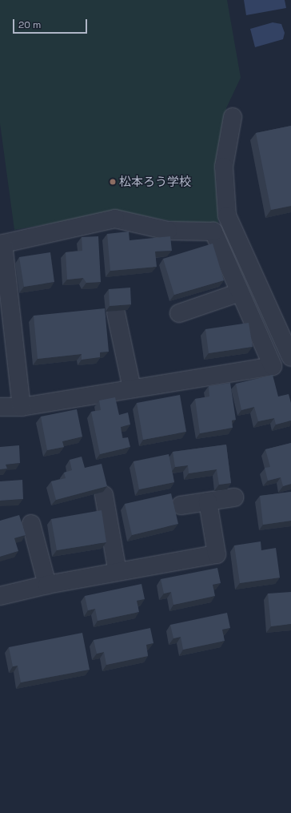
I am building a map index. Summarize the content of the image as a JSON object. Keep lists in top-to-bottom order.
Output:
{
  "places": ["松本ろう学校"],
  "scale_bar": "20 m"
}
